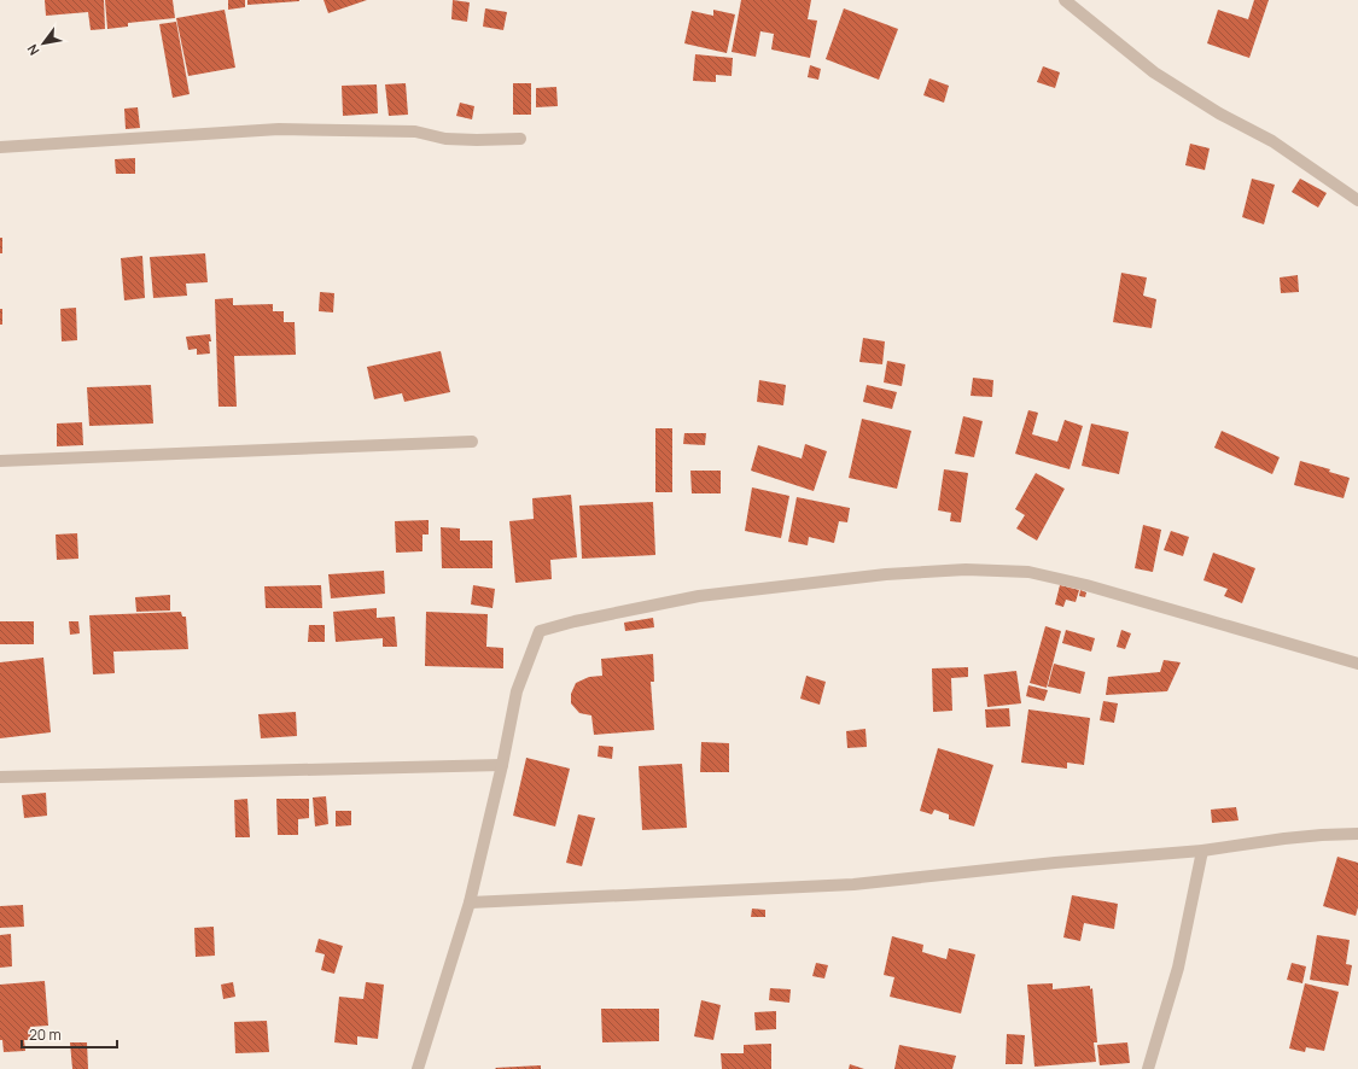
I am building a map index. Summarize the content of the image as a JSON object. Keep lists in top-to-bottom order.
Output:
{
  "scale_bar": "20 m",
  "north": "bottom left"
}
